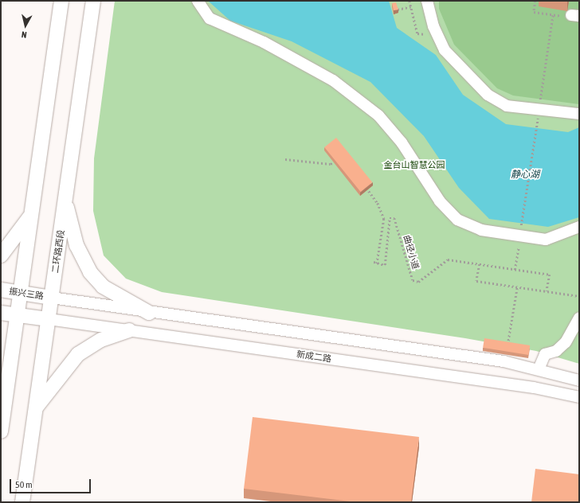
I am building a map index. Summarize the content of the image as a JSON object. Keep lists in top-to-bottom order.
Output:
{
  "streets": {
    "main road": ["二环路西段", "振兴三路"],
    "street": ["新成二路"],
    "path": ["曲径小道"]
  },
  "crossings": [
    ["二环路西段", "振兴三路"],
    ["二环路西段", "新成二路"]
  ],
  "water": ["静心湖"],
  "parks": ["金台山智慧公园"],
  "scale_bar": "50 m",
  "north": "bottom"
}
